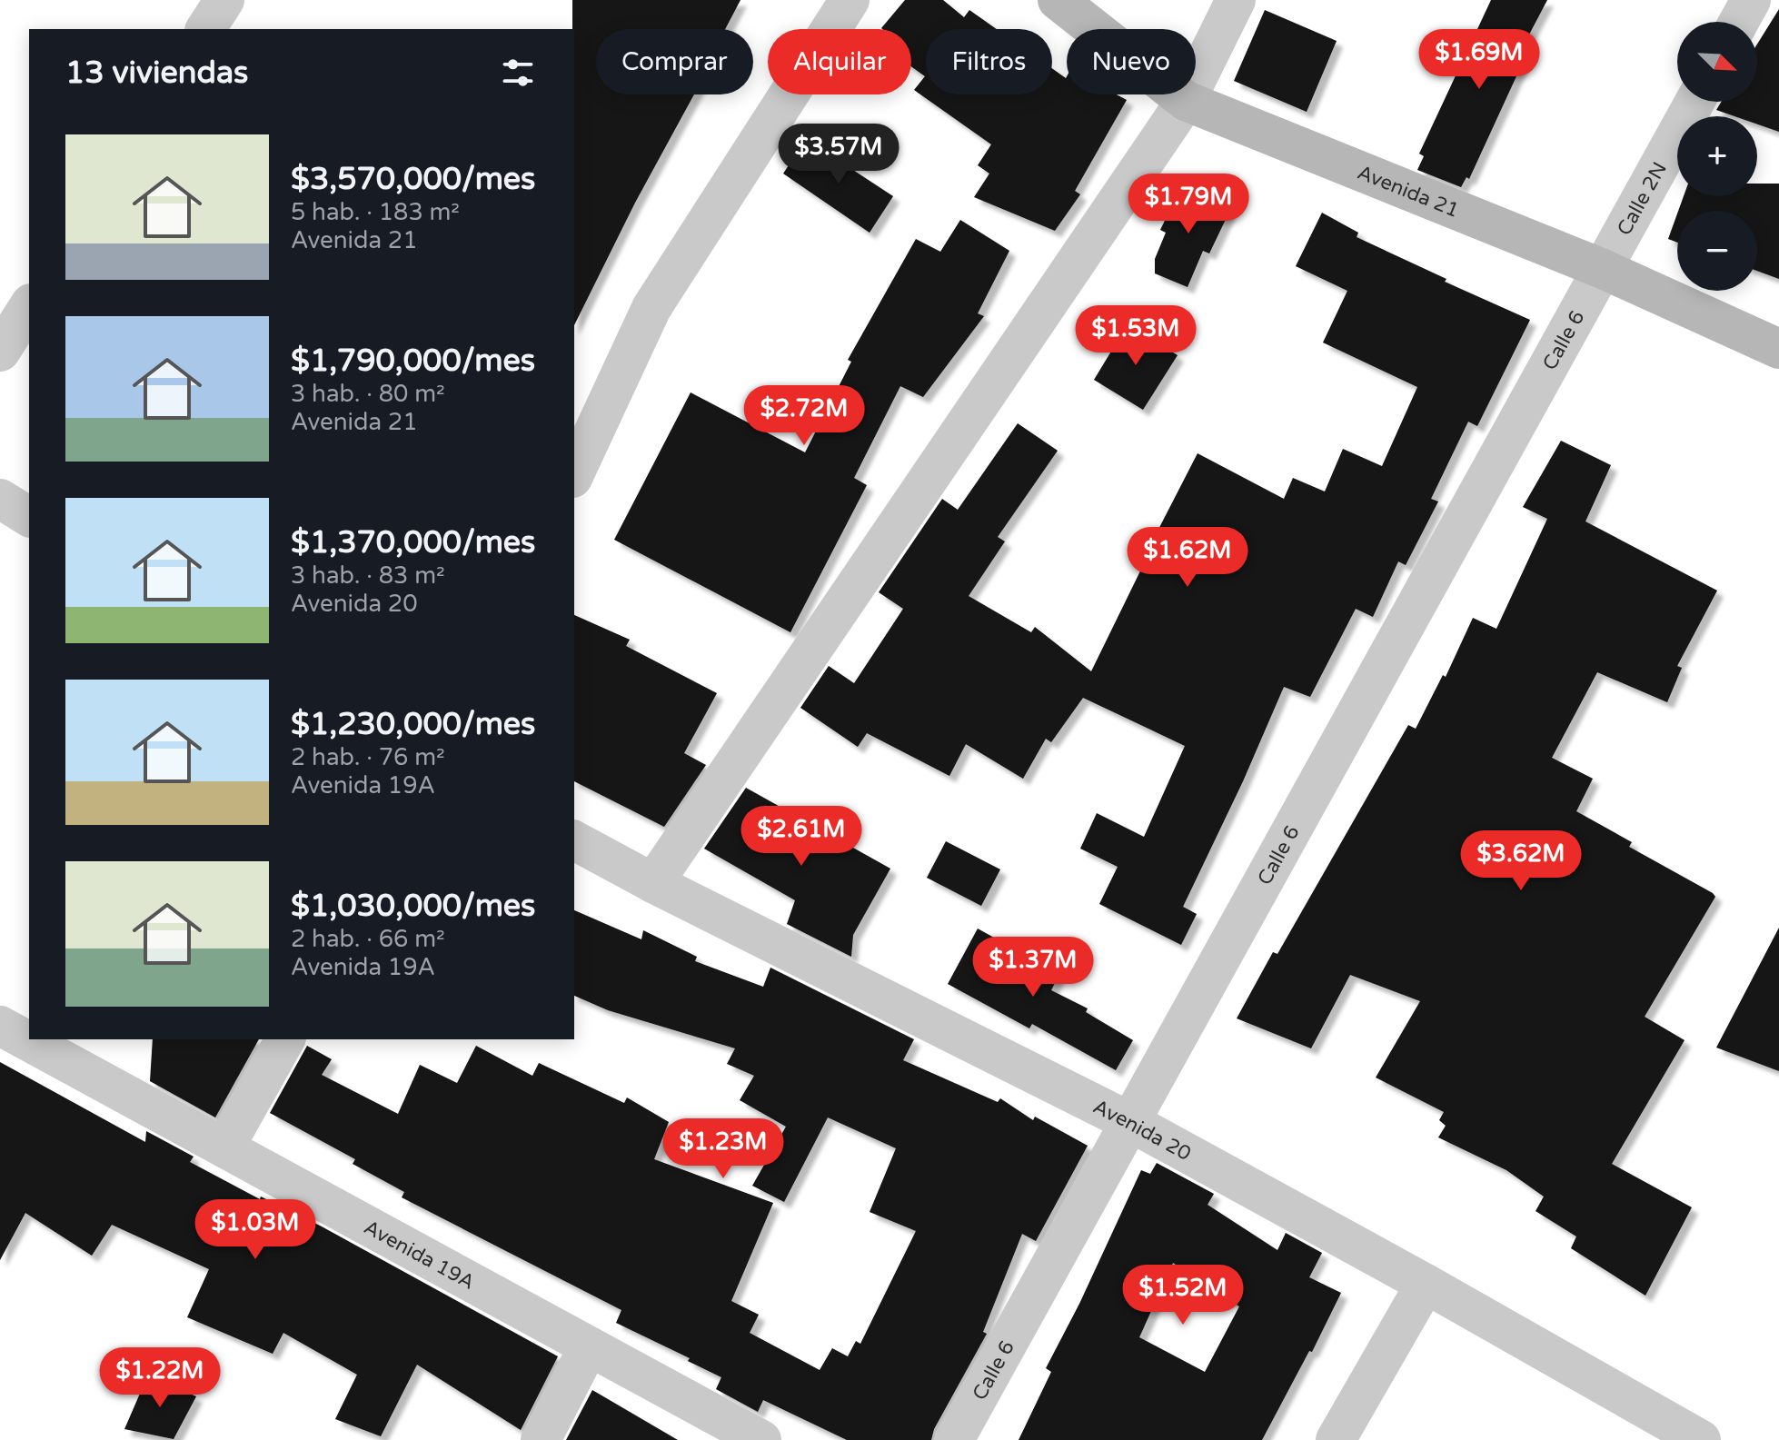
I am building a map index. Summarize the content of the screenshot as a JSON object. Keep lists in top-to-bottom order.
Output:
{
  "streets": {
    "main road": ["Avenida 21"],
    "street": [
      "Calle 2N",
      "Calle 6",
      "Avenida 20",
      "Avenida 19A"
    ]
  },
  "crossings": [
    ["Avenida 21", "Calle 2N"],
    ["Avenida 21", "Calle 6"],
    ["Calle 2N", "Calle 6"],
    ["Calle 6", "Avenida 20"]
  ],
  "north": "bottom right",
  "page": {
    "map_buttons": ["+", "−"],
    "price": [
      "$1.69M",
      "$3.57M",
      "$1.79M",
      "$1.53M",
      "$2.72M",
      "$1.62M",
      "$2.61M",
      "$3.62M",
      "$1.37M",
      "$1.23M",
      "$1.03M",
      "$1.52M",
      "$1.22M"
    ],
    "chip": [
      "Comprar",
      "Alquilar",
      "Filtros",
      "Nuevo"
    ],
    "heading": "13 viviendas",
    "list": [
      {
        "name": "$3,570,000/mes",
        "note": "5 hab. · 183 m² · Avenida 21"
      },
      {
        "name": "$1,790,000/mes",
        "note": "3 hab. · 80 m² · Avenida 21"
      },
      {
        "name": "$1,370,000/mes",
        "note": "3 hab. · 83 m² · Avenida 20"
      },
      {
        "name": "$1,230,000/mes",
        "note": "2 hab. · 76 m² · Avenida 19A"
      },
      {
        "name": "$1,030,000/mes",
        "note": "2 hab. · 66 m² · Avenida 19A"
      }
    ]
  }
}
